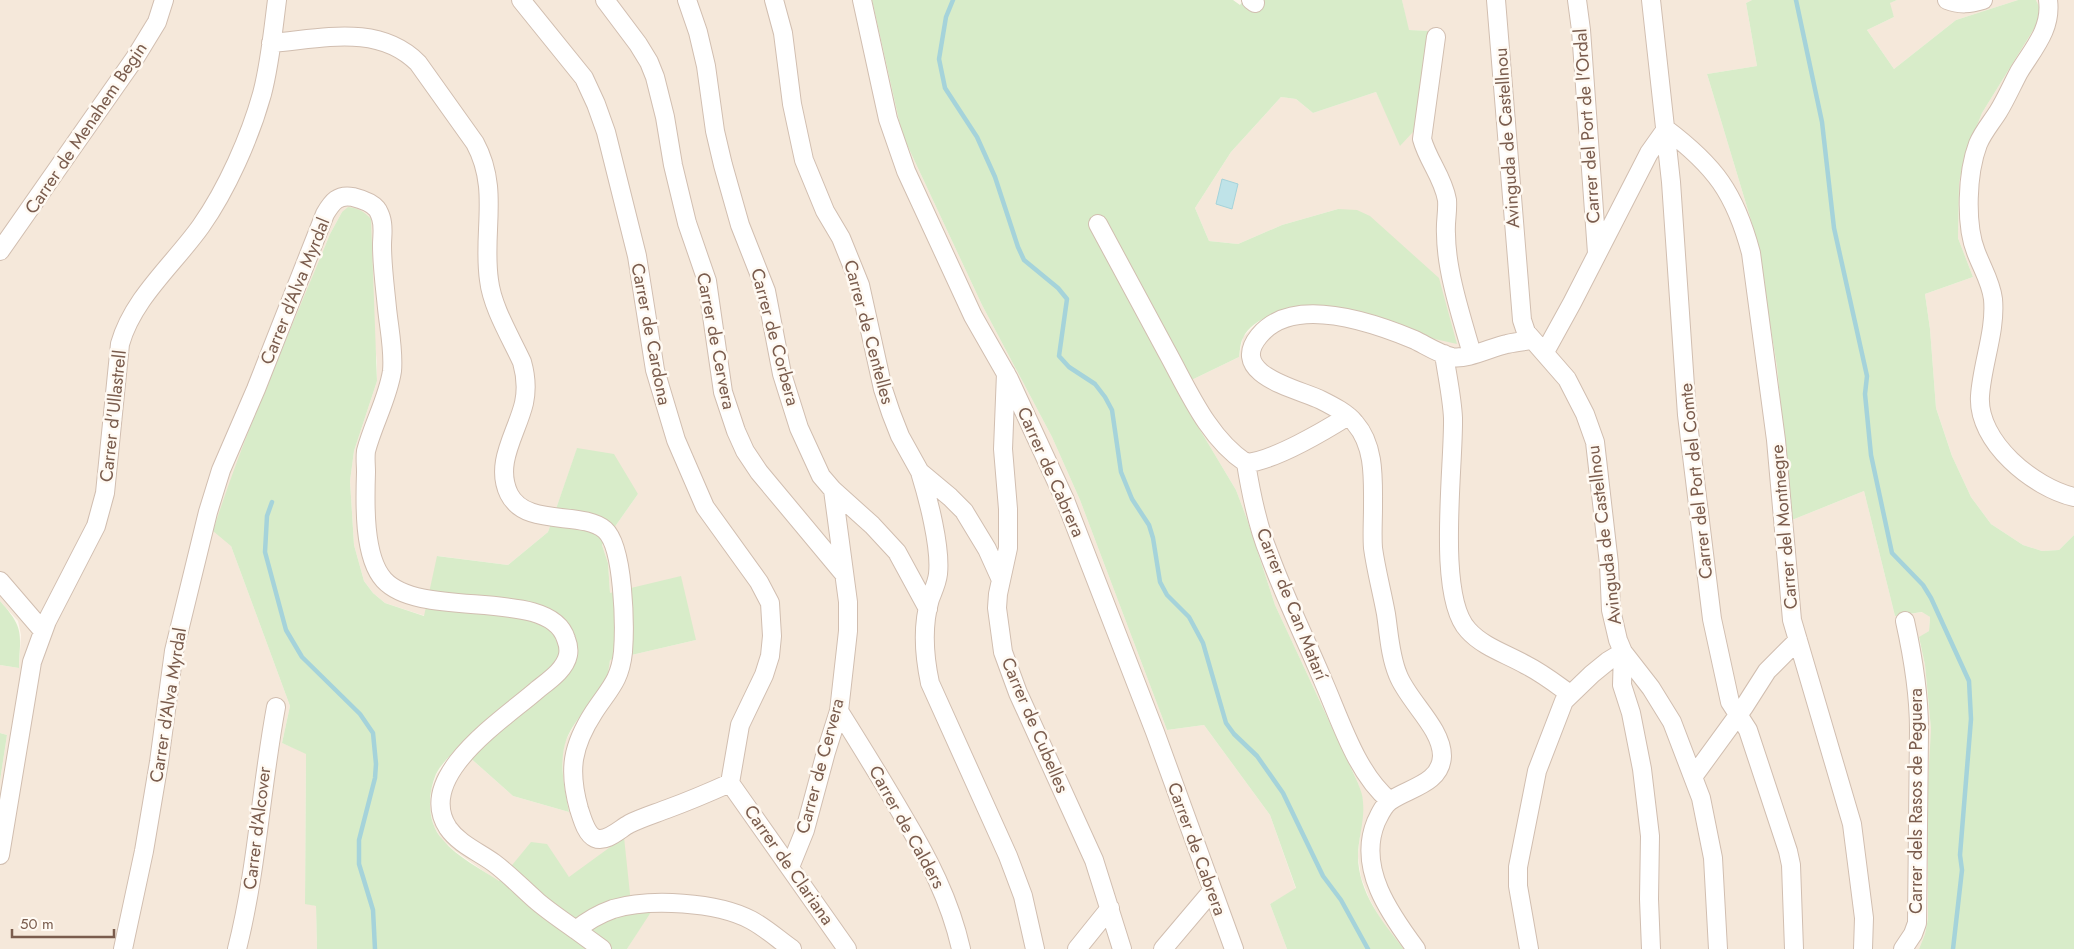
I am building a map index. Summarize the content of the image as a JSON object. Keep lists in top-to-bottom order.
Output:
{
  "streets": {
    "street": [
      "Carrer del Port de l'Ordal",
      "Carrer de Menahem Begin",
      "Avinguda de Castellnou",
      "Carrer d'Alva Myrdal",
      "Carrer de Centelles",
      "Carrer de Cardona",
      "Carrer de Corbera",
      "Carrer de Cervera",
      "Carrer d'Ullastrell",
      "Carrer de Cabrera",
      "Carrer del Port del Comte",
      "Carrer del Montnegre",
      "Carrer de Can Matarí",
      "Carrer de Cubelles",
      "Carrer dels Rasos de Peguera",
      "Carrer de Calders",
      "Carrer d'Alcover",
      "Carrer de Clariana"
    ]
  },
  "crossings": [
    ["Carrer de Centelles", "Carrer de Cubelles"],
    ["Carrer de Cardona", "Carrer de Clariana"],
    ["Carrer de Corbera", "Carrer de Cervera"],
    ["Carrer de Cervera", "Carrer de Calders"],
    ["Carrer de Cervera", "Carrer de Clariana"],
    ["Carrer de Cabrera", "Carrer de Cubelles"],
    ["Carrer del Port del Comte", "Carrer del Montnegre"]
  ],
  "scale_bar": "50 m"
}
